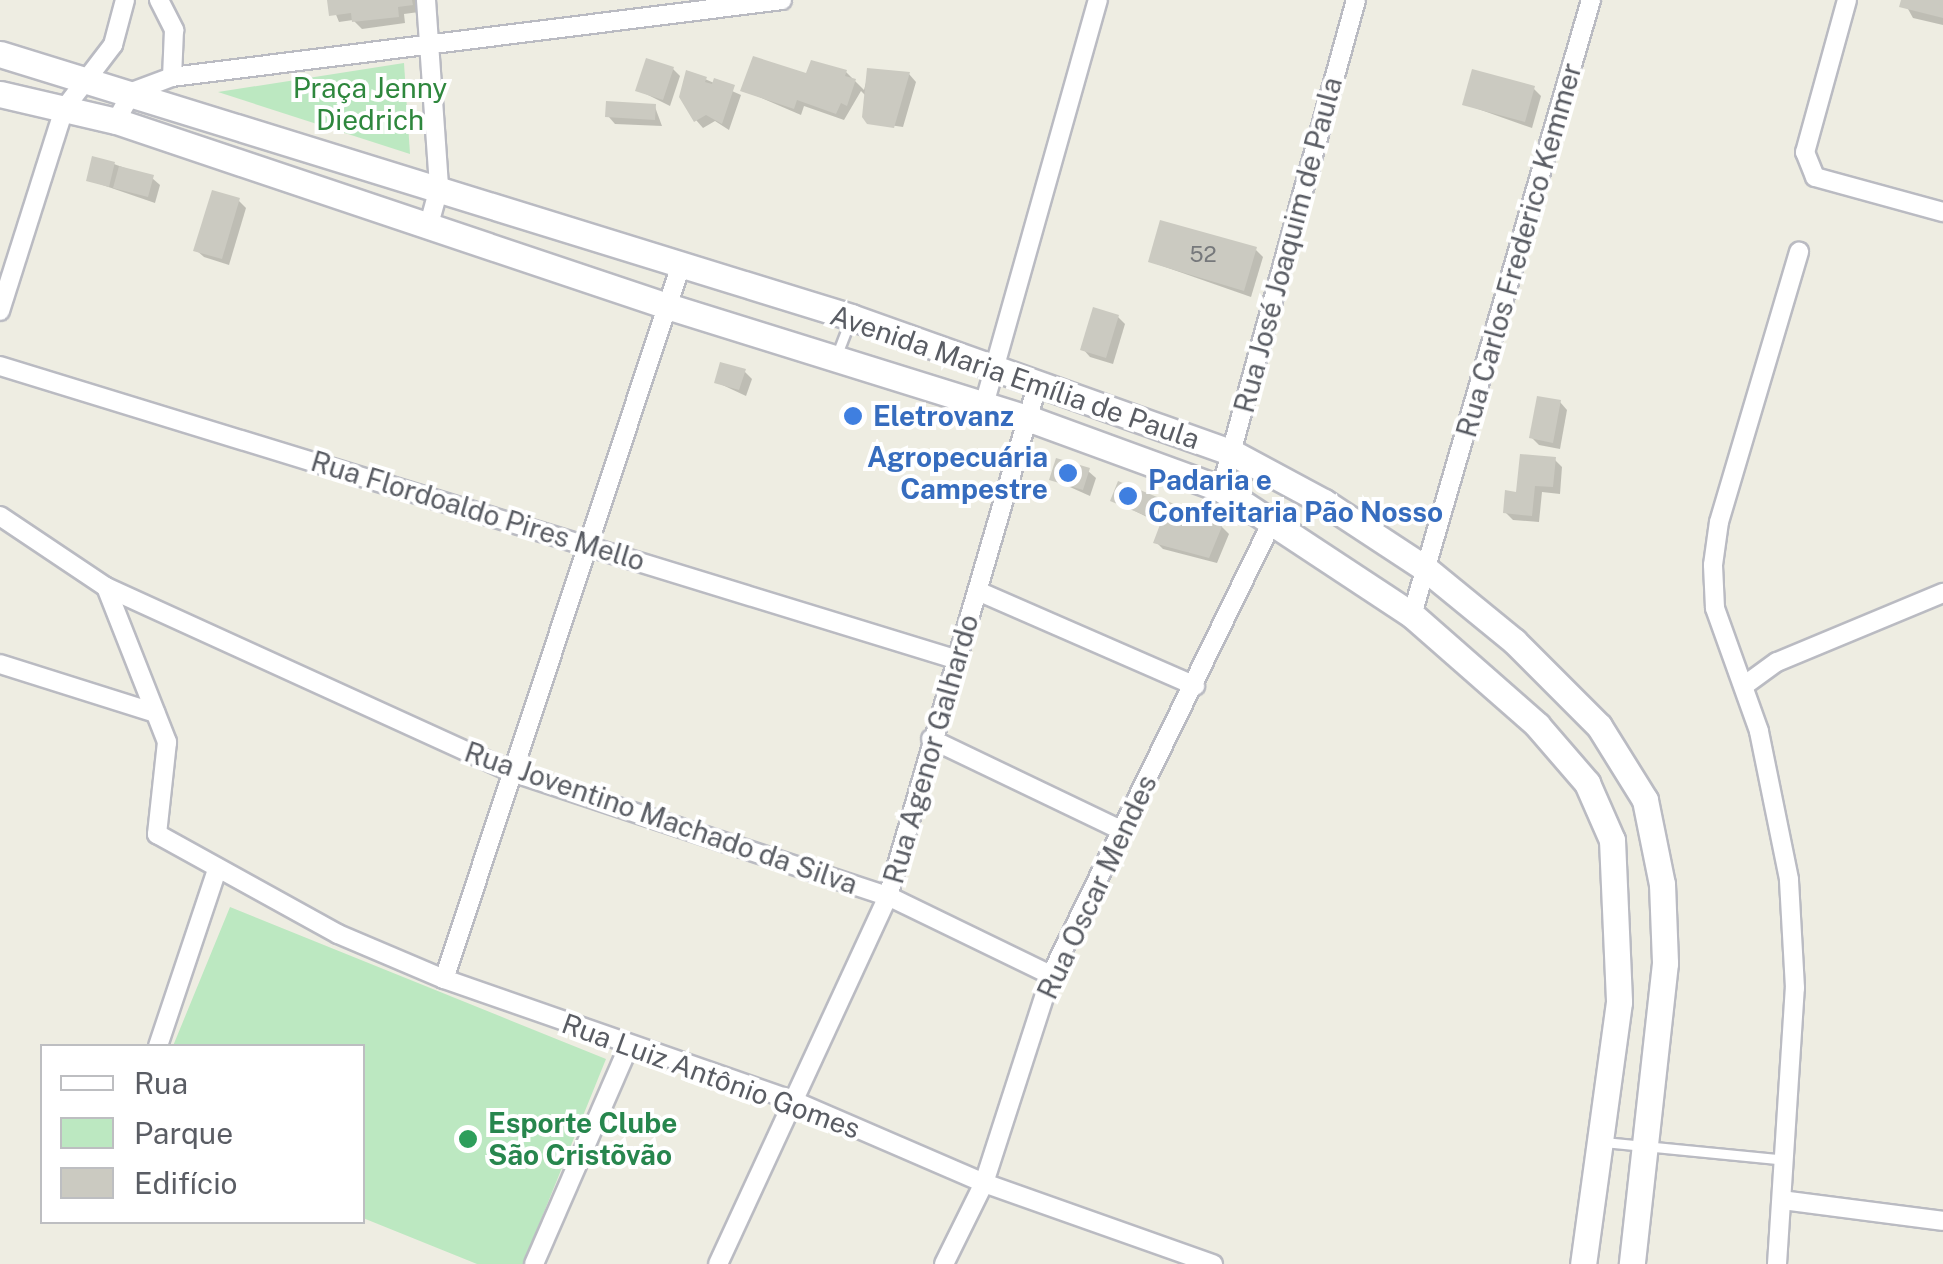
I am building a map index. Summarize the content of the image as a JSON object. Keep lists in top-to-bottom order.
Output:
{
  "streets": {
    "main road": ["Avenida Maria Emília de Paula"],
    "street": [
      "Rua José Joaquim de Paula",
      "Rua Carlos Frederico Kemmer",
      "Rua Flordoaldo Pires Mello",
      "Rua Agenor Galhardo",
      "Rua Joventino Machado da Silva",
      "Rua Oscar Mendes",
      "Rua Luiz Antônio Gomes"
    ]
  },
  "crossings": [
    ["Rua José Joaquim de Paula", "Avenida Maria Emília de Paula"],
    ["Rua Carlos Frederico Kemmer", "Avenida Maria Emília de Paula"],
    ["Avenida Maria Emília de Paula", "Rua Agenor Galhardo"],
    ["Avenida Maria Emília de Paula", "Rua Oscar Mendes"],
    ["Rua Flordoaldo Pires Mello", "Rua Agenor Galhardo"],
    ["Rua Agenor Galhardo", "Rua Joventino Machado da Silva"],
    ["Rua Agenor Galhardo", "Rua Luiz Antônio Gomes"],
    ["Rua Joventino Machado da Silva", "Rua Oscar Mendes"],
    ["Rua Oscar Mendes", "Rua Luiz Antônio Gomes"]
  ],
  "parks": ["Praça Jenny Diedrich"],
  "places": [
    "Eletrovanz",
    "Agropecuária Campestre",
    "Padaria e Confeitaria Pão Nosso",
    "Esporte Clube São Cristõvão"
  ],
  "house_numbers": ["52"],
  "legend": ["Rua", "Parque", "Edifício"]
}
